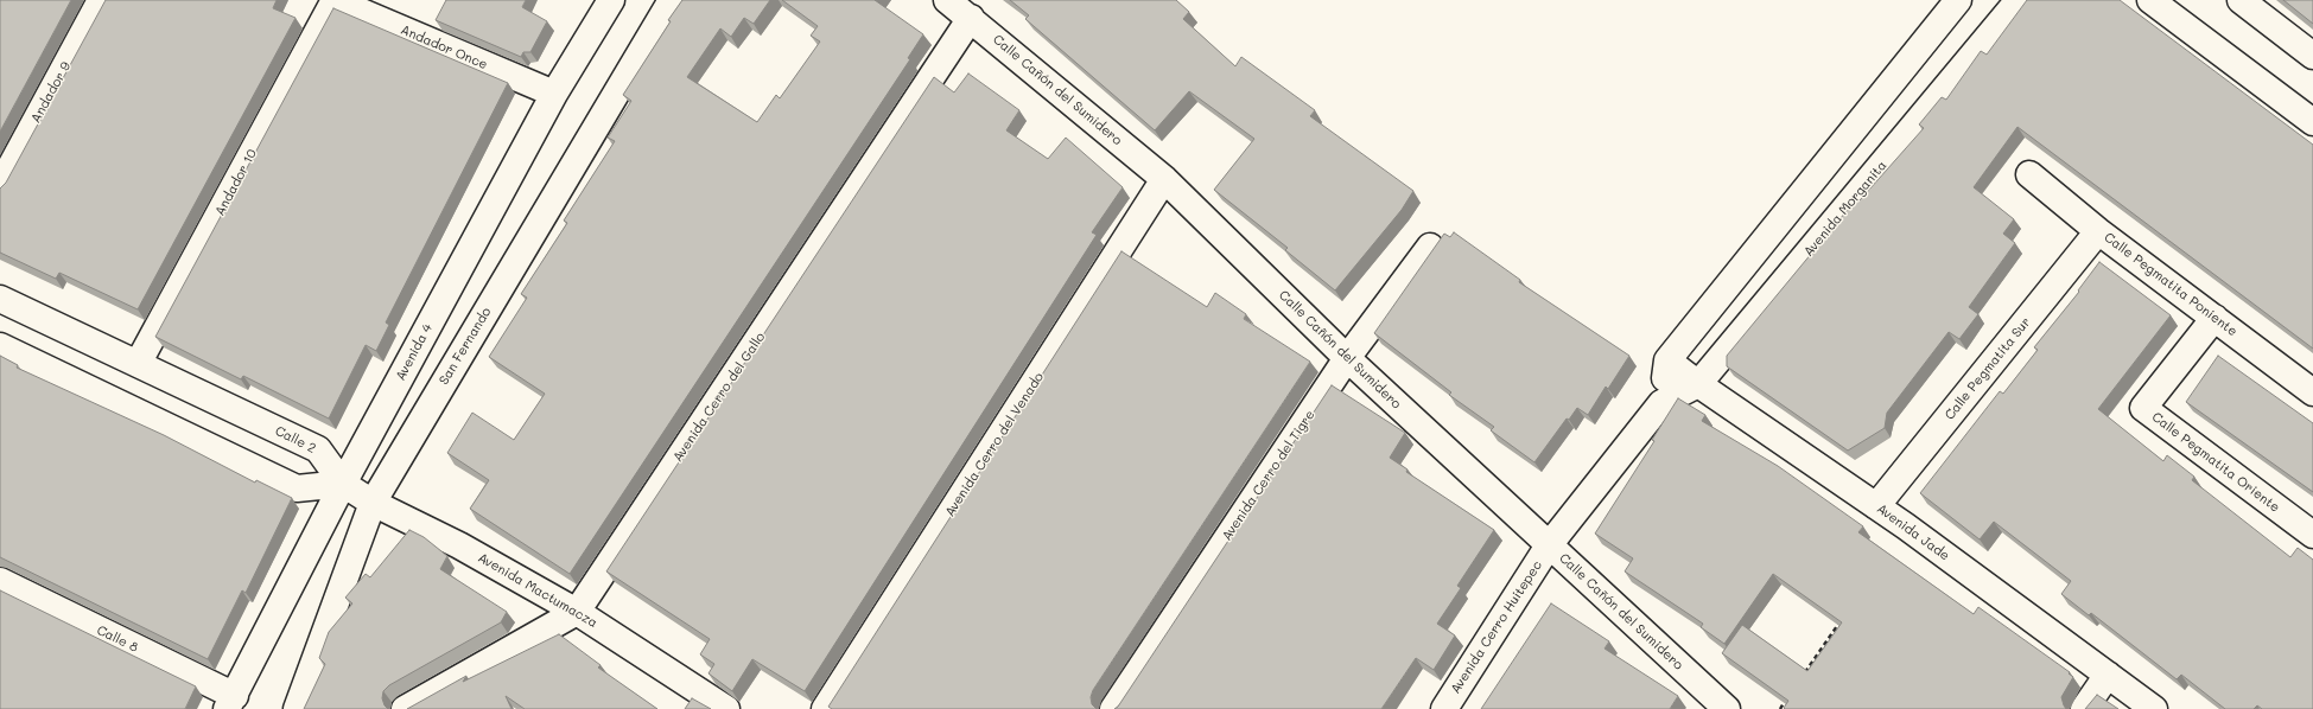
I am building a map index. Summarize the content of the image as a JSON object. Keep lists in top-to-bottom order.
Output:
{
  "streets": {
    "street": [
      "Andador Once",
      "Calle Cañón del Sumidero",
      "Andador 9",
      "Andador 10",
      "Avenida Morganita",
      "Calle Pegmatita Poniente",
      "San Fernando",
      "Avenida 4",
      "Calle Pegmatita Sur",
      "Avenida Cerro del Gallo",
      "Calle 2",
      "Avenida Cerro del Venado",
      "Calle Pegmatita Oriente",
      "Avenida Cerro del Tigre",
      "Avenida Jade",
      "Avenida Mactumacza",
      "Avenida Cerro Huitepec",
      "Calle 8"
    ]
  },
  "crossings": [
    ["Andador Once", "Andador 10"],
    ["Andador Once", "Avenida 4"],
    ["Calle Cañón del Sumidero", "Avenida Morganita"],
    ["Calle Cañón del Sumidero", "Avenida Cerro del Gallo"],
    ["Calle Cañón del Sumidero", "Avenida Cerro del Venado"],
    ["Calle Cañón del Sumidero", "Avenida Cerro del Tigre"],
    ["Calle Cañón del Sumidero", "Avenida Cerro Huitepec"],
    ["Andador 10", "Calle 2"],
    ["Avenida Morganita", "Avenida Jade"],
    ["Avenida Morganita", "Avenida Cerro Huitepec"],
    ["Calle Pegmatita Poniente", "Calle Pegmatita Sur"],
    ["Calle Pegmatita Poniente", "Calle Pegmatita Oriente"],
    ["San Fernando", "Avenida Mactumacza"],
    ["Avenida 4", "Calle 2"],
    ["Avenida 4", "Avenida Mactumacza"],
    ["Avenida 4", "Calle 8"],
    ["Calle Pegmatita Sur", "Avenida Jade"],
    ["Avenida Cerro del Gallo", "Avenida Mactumacza"],
    ["Calle 2", "Avenida Mactumacza"]
  ]
}
